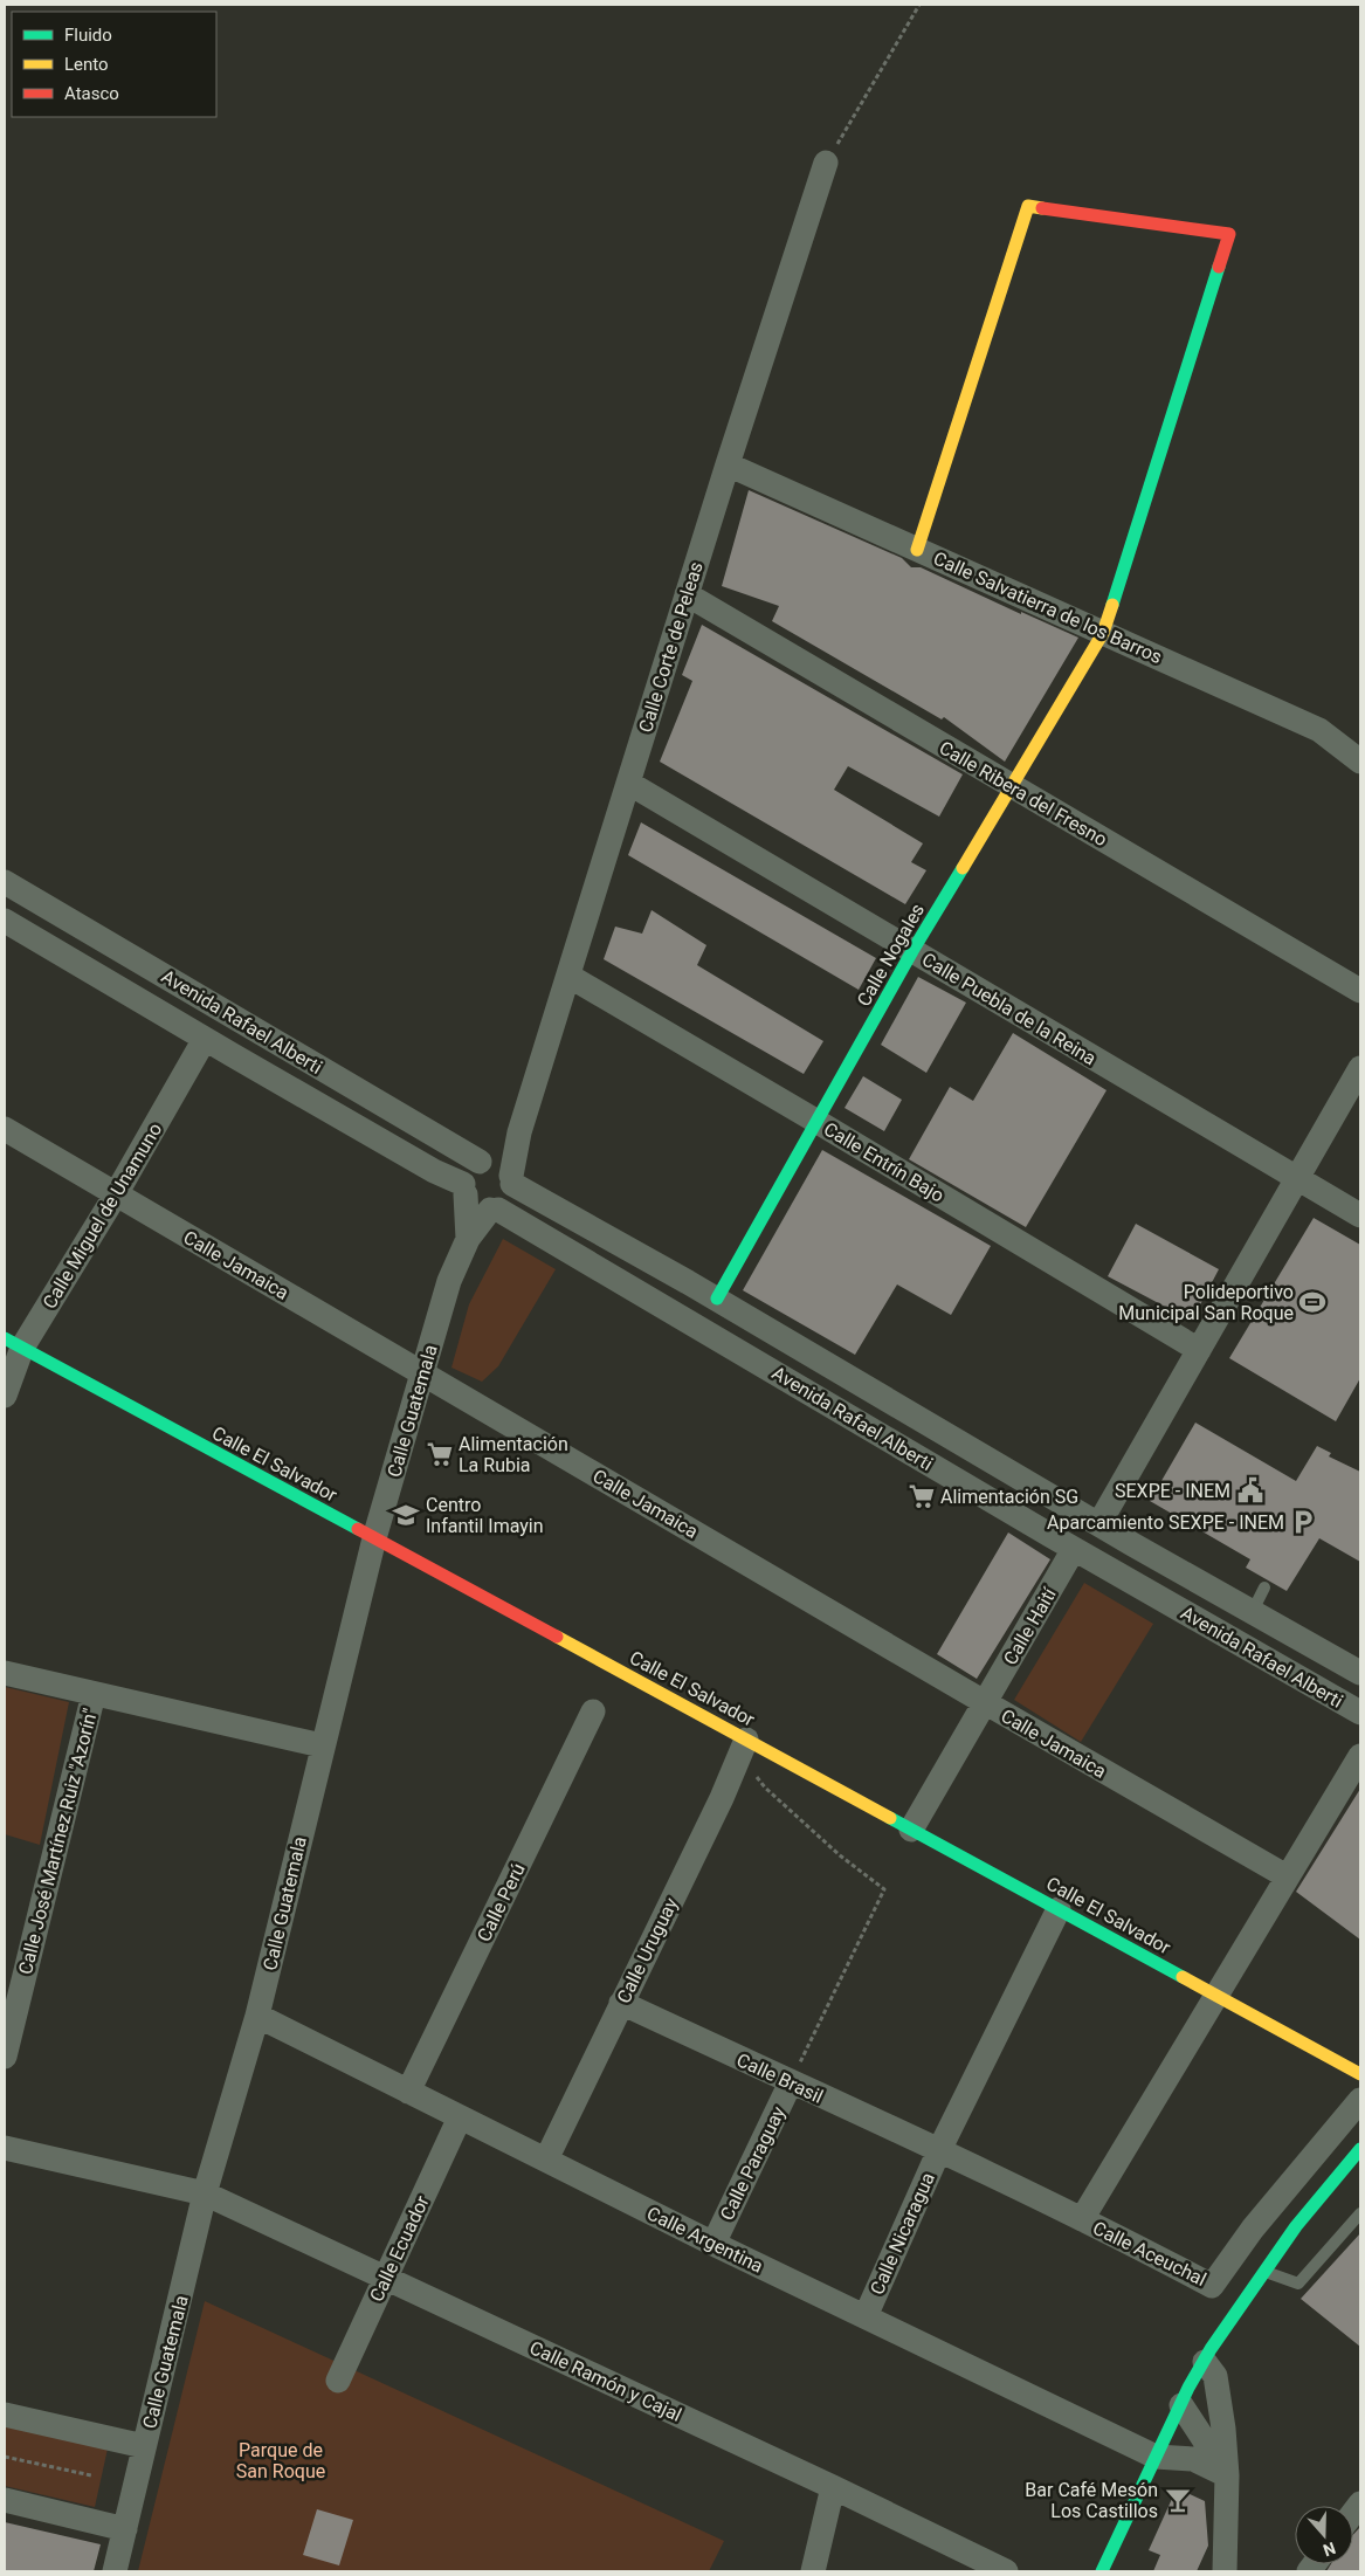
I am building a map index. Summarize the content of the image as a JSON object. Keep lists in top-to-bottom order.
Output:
{
  "streets": {
    "street": [
      "Calle Salvatierra de los Barros",
      "Calle Corte de Peleas",
      "Calle Ribera del Fresno",
      "Calle Nogales",
      "Calle Puebla de la Reina",
      "Avenida Rafael Alberti",
      "Calle Entrín Bajo",
      "Calle Miguel de Unamuno",
      "Calle Jamaica",
      "Calle Guatemala",
      "Calle El Salvador",
      "Calle Haití",
      "Calle José Martínez Ruiz \"Azorín\"",
      "Calle Perú",
      "Calle Uruguay",
      "Calle Brasil",
      "Calle Paraguay",
      "Calle Nicaragua",
      "Calle Argentina",
      "Calle Ecuador",
      "Calle Aceuchal",
      "Calle Ramón y Cajal"
    ]
  },
  "crossings": [
    ["Calle Salvatierra de los Barros", "Calle Corte de Peleas"],
    ["Calle Salvatierra de los Barros", "Calle Nogales"],
    ["Calle Corte de Peleas", "Calle Ribera del Fresno"],
    ["Calle Corte de Peleas", "Calle Puebla de la Reina"],
    ["Calle Corte de Peleas", "Avenida Rafael Alberti"],
    ["Calle Corte de Peleas", "Calle Entrín Bajo"],
    ["Calle Corte de Peleas", "Calle Guatemala"],
    ["Calle Ribera del Fresno", "Calle Nogales"],
    ["Calle Nogales", "Calle Puebla de la Reina"],
    ["Calle Nogales", "Avenida Rafael Alberti"],
    ["Calle Nogales", "Calle Entrín Bajo"],
    ["Avenida Rafael Alberti", "Calle Miguel de Unamuno"],
    ["Avenida Rafael Alberti", "Calle Guatemala"],
    ["Avenida Rafael Alberti", "Calle Haití"],
    ["Calle Miguel de Unamuno", "Calle Jamaica"],
    ["Calle Miguel de Unamuno", "Calle El Salvador"],
    ["Calle Jamaica", "Calle Guatemala"],
    ["Calle Jamaica", "Calle Haití"],
    ["Calle Guatemala", "Calle El Salvador"],
    ["Calle Guatemala", "Calle Argentina"],
    ["Calle Guatemala", "Calle Ramón y Cajal"],
    ["Calle El Salvador", "Calle Haití"],
    ["Calle El Salvador", "Calle Uruguay"],
    ["Calle El Salvador", "Calle Nicaragua"],
    ["Calle Perú", "Calle Argentina"],
    ["Calle Uruguay", "Calle Brasil"],
    ["Calle Uruguay", "Calle Argentina"],
    ["Calle Brasil", "Calle Paraguay"],
    ["Calle Brasil", "Calle Nicaragua"],
    ["Calle Brasil", "Calle Aceuchal"],
    ["Calle Paraguay", "Calle Argentina"],
    ["Calle Nicaragua", "Calle Argentina"],
    ["Calle Nicaragua", "Calle Aceuchal"],
    ["Calle Argentina", "Calle Ecuador"],
    ["Calle Ecuador", "Calle Ramón y Cajal"]
  ],
  "parks": ["Parque de San Roque"],
  "places": {
    "sports": ["Polideportivo Municipal San Roque"],
    "supermarket": ["Alimentación La Rubia", "Alimentación SG"],
    "public building": ["SEXPE - INEM"],
    "school or university": ["Centro Infantil Imayin"],
    "parking": ["Aparcamiento SEXPE - INEM"],
    "bar": ["Bar Café Mesón Los Castillos"]
  },
  "legend": ["Fluido", "Lento", "Atasco"],
  "north": "bottom"
}
